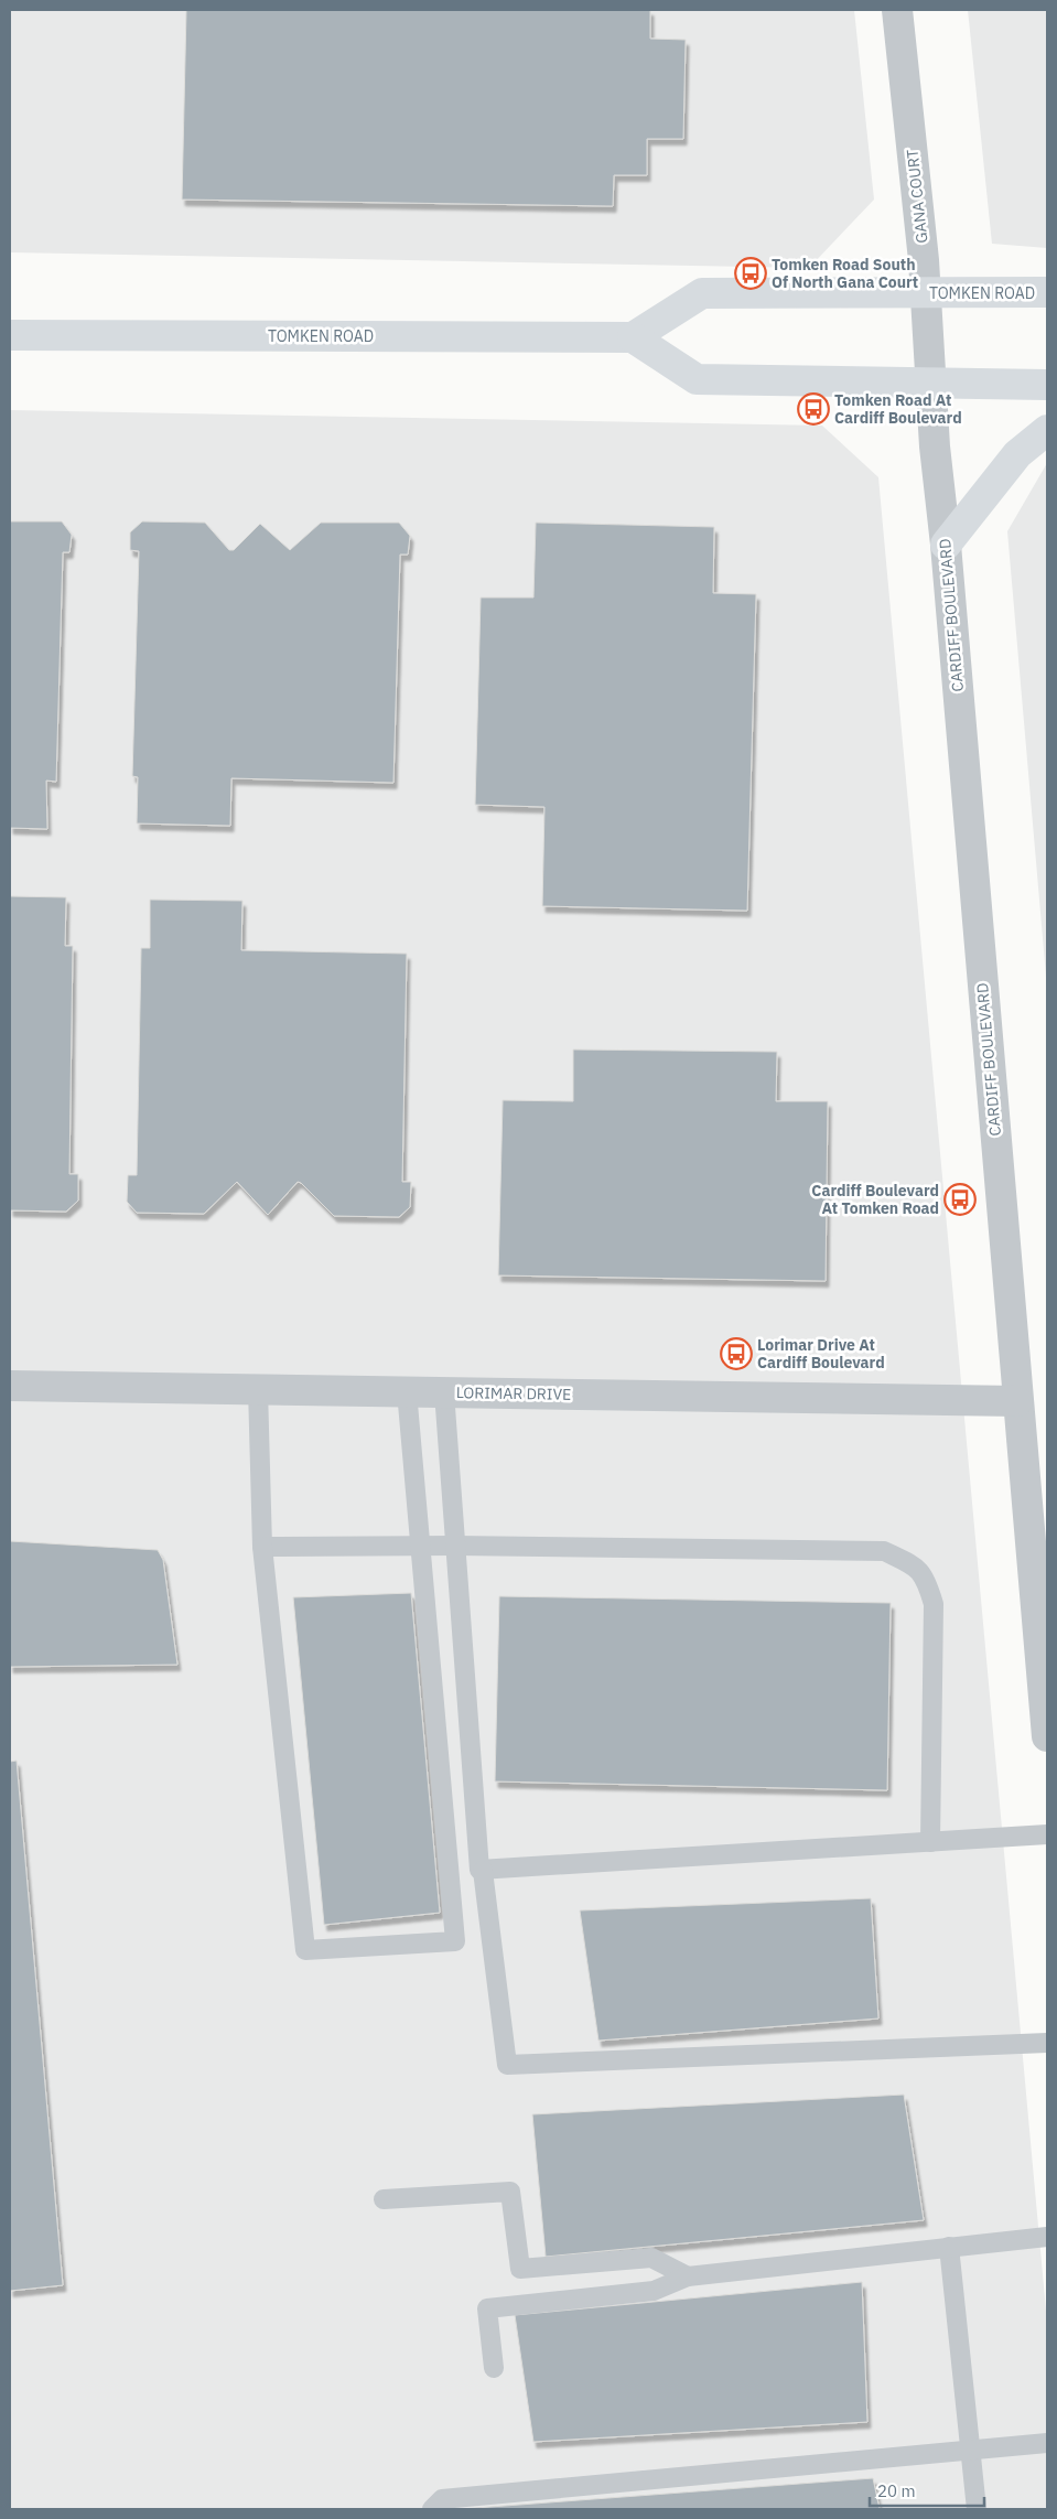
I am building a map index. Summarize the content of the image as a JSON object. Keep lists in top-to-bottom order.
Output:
{
  "streets": {
    "main road": ["TOMKEN ROAD"],
    "street": ["GANA COURT", "CARDIFF BOULEVARD", "LORIMAR DRIVE"]
  },
  "crossings": [
    ["GANA COURT", "TOMKEN ROAD"],
    ["GANA COURT", "CARDIFF BOULEVARD"],
    ["CARDIFF BOULEVARD", "LORIMAR DRIVE"]
  ],
  "places": {
    "bus stop": [
      "Tomken Road South Of North Gana Court",
      "Tomken Road At Cardiff Boulevard",
      "Cardiff Boulevard At Tomken Road",
      "Lorimar Drive At Cardiff Boulevard"
    ]
  },
  "scale_bar": "20 m"
}
